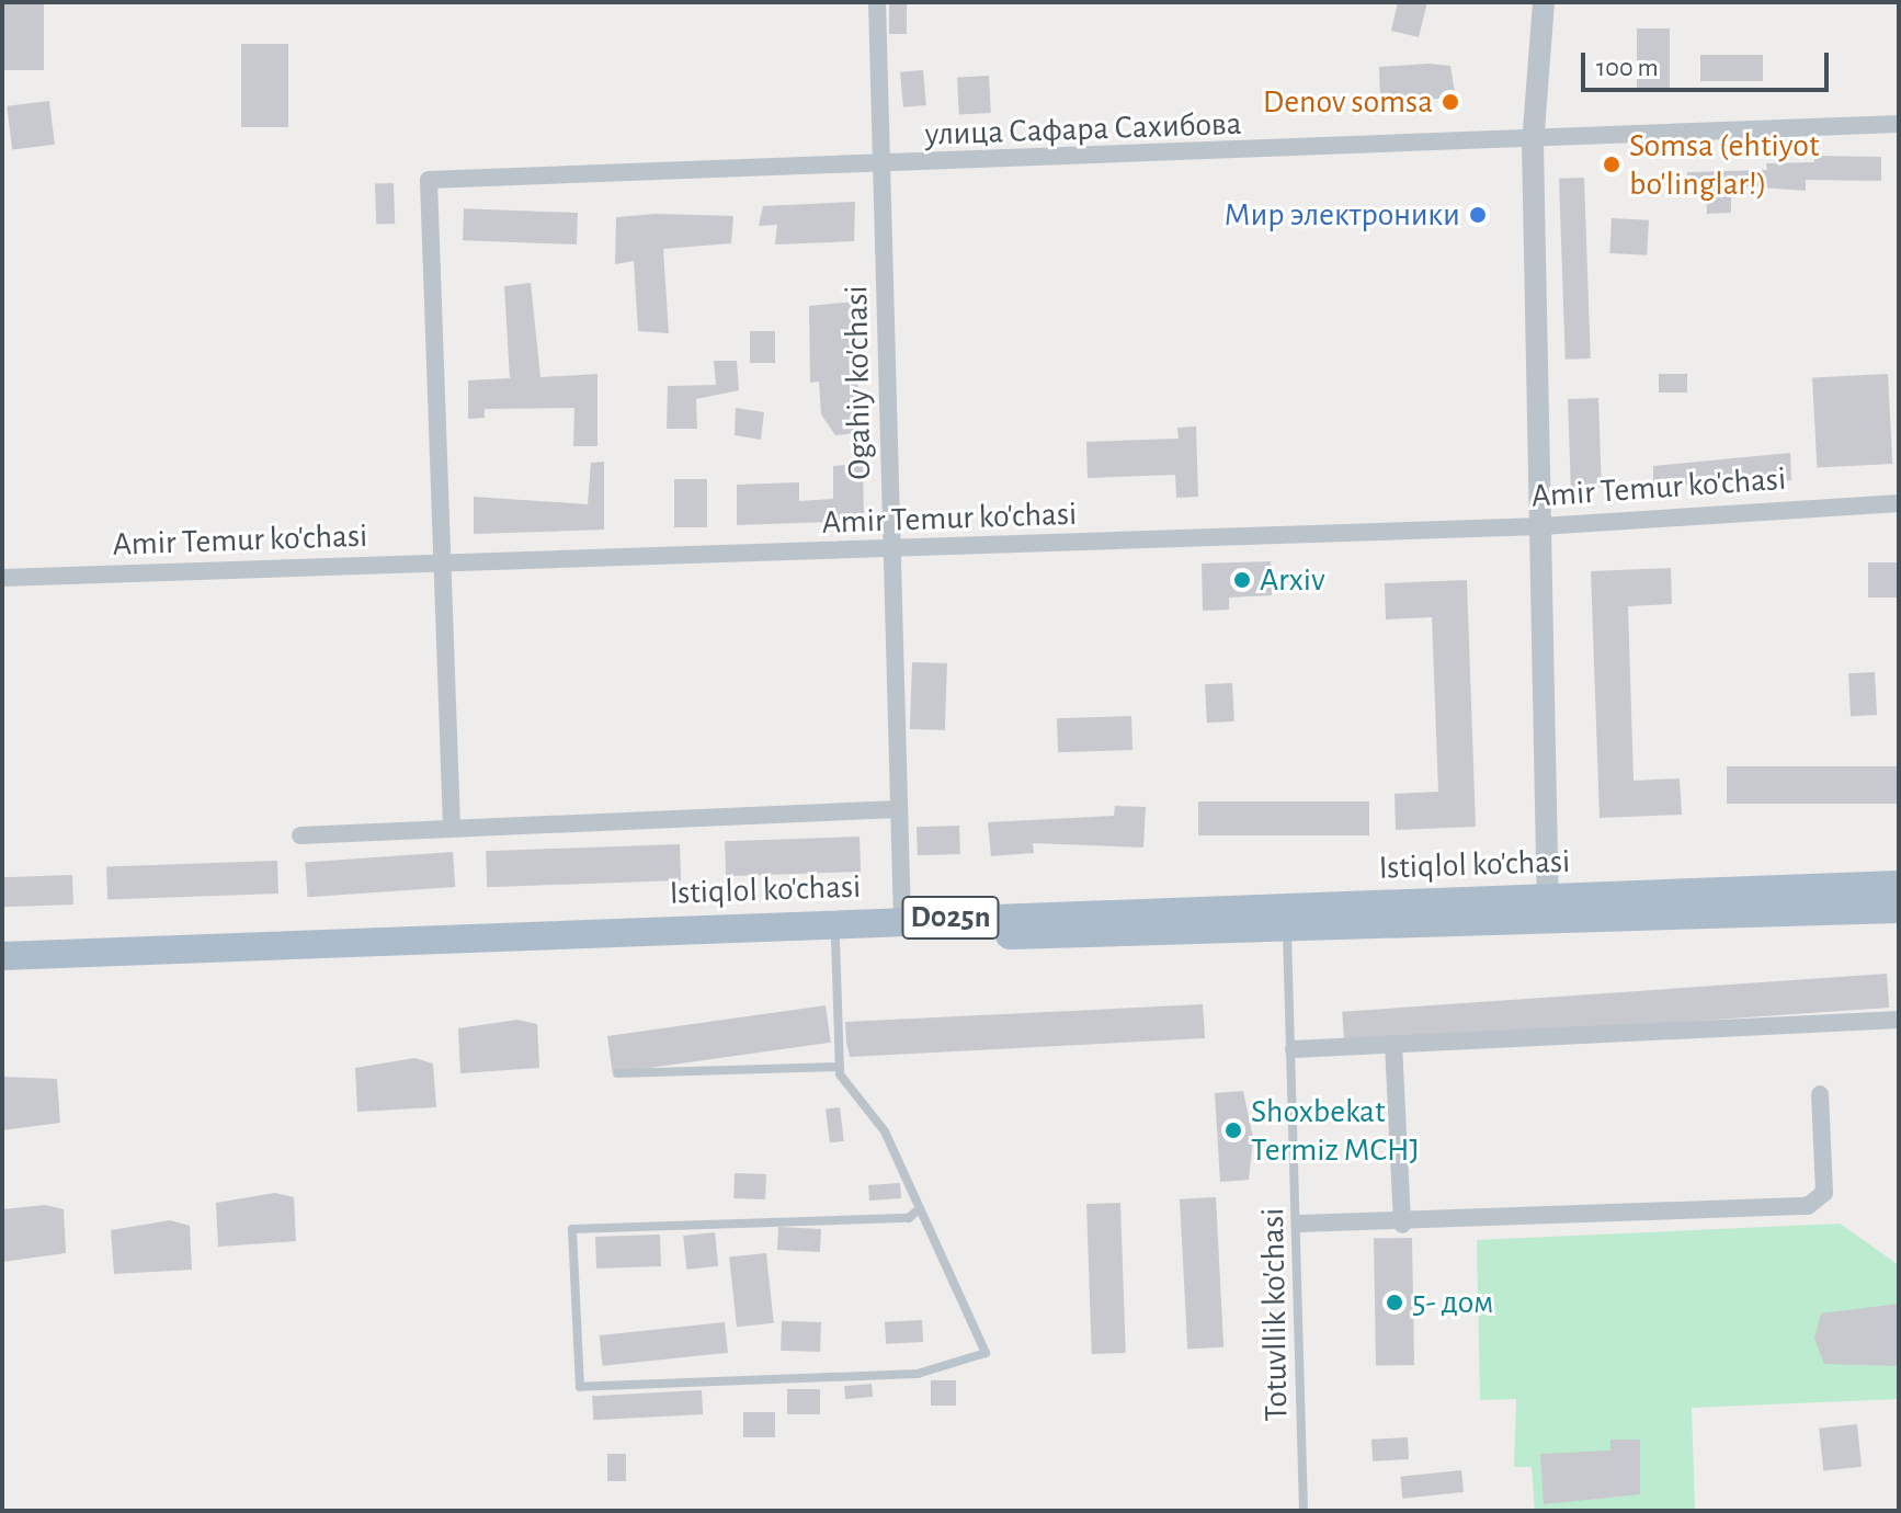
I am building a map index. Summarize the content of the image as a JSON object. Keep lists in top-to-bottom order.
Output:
{
  "streets": {
    "main road": ["Istiqlol ko'chasi", "D025n"],
    "street": ["улица Сафара Сахибова", "Ogahiy ko'chasi", "Amir Temur ko'chasi"],
    "lane": ["Totuvllik ko'chasi"]
  },
  "crossings": [
    ["улица Сафара Сахибова", "Ogahiy ko'chasi"],
    ["улица Сафара Сахибова", "Amir Temur ko'chasi"],
    ["Ogahiy ko'chasi", "Amir Temur ko'chasi"],
    ["Ogahiy ko'chasi", "Istiqlol ko'chasi"],
    ["Istiqlol ko'chasi", "Totuvllik ko'chasi"]
  ],
  "places": [
    "Denov somsa",
    "Somsa (ehtiyot bo'linglar!)",
    "Мир электроники",
    "Arxiv",
    "Shoxbekat Termiz MCHJ",
    "5- дом"
  ],
  "scale_bar": "100 m"
}
